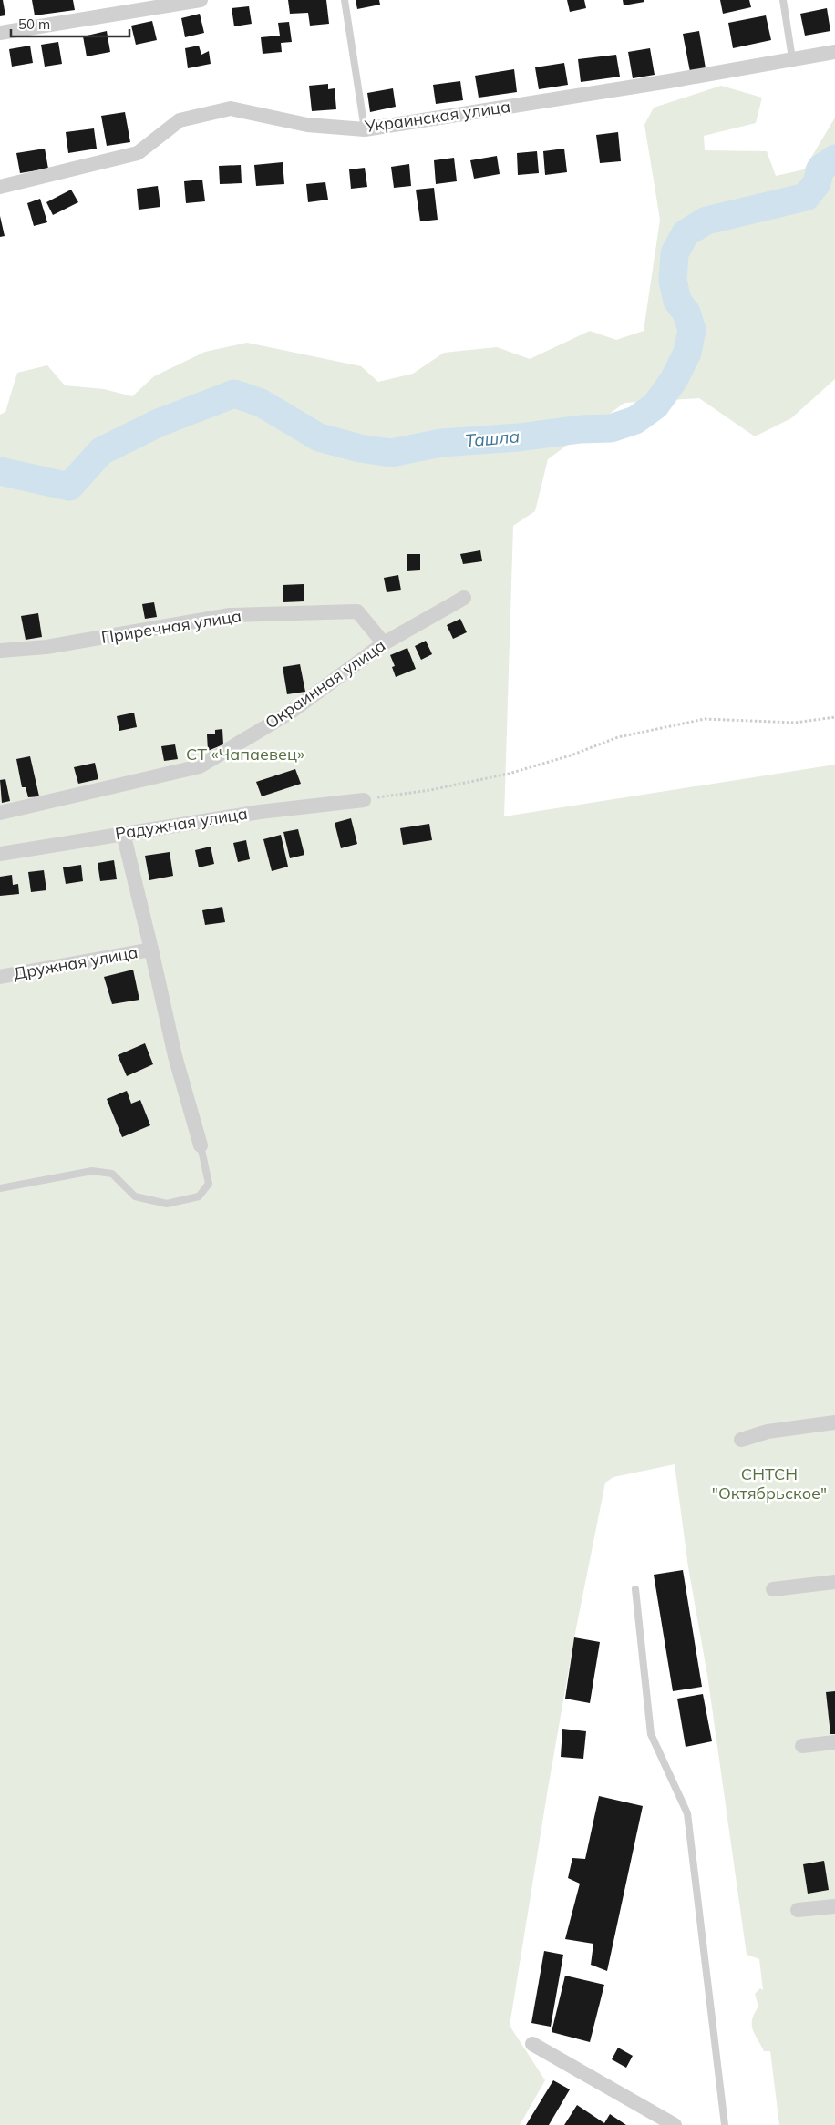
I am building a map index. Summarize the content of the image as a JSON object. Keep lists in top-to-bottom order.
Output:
{
  "streets": {
    "street": [
      "Украинская улица",
      "Приречная улица",
      "Окраинная улица",
      "Радужная улица",
      "Дружная улица"
    ]
  },
  "crossings": [
    ["Приречная улица", "Окраинная улица"]
  ],
  "water": ["Ташла"],
  "parks": ["СТ «Чапаевец»", "СНТСН \"Октябрьское\""],
  "scale_bar": "50 m"
}
